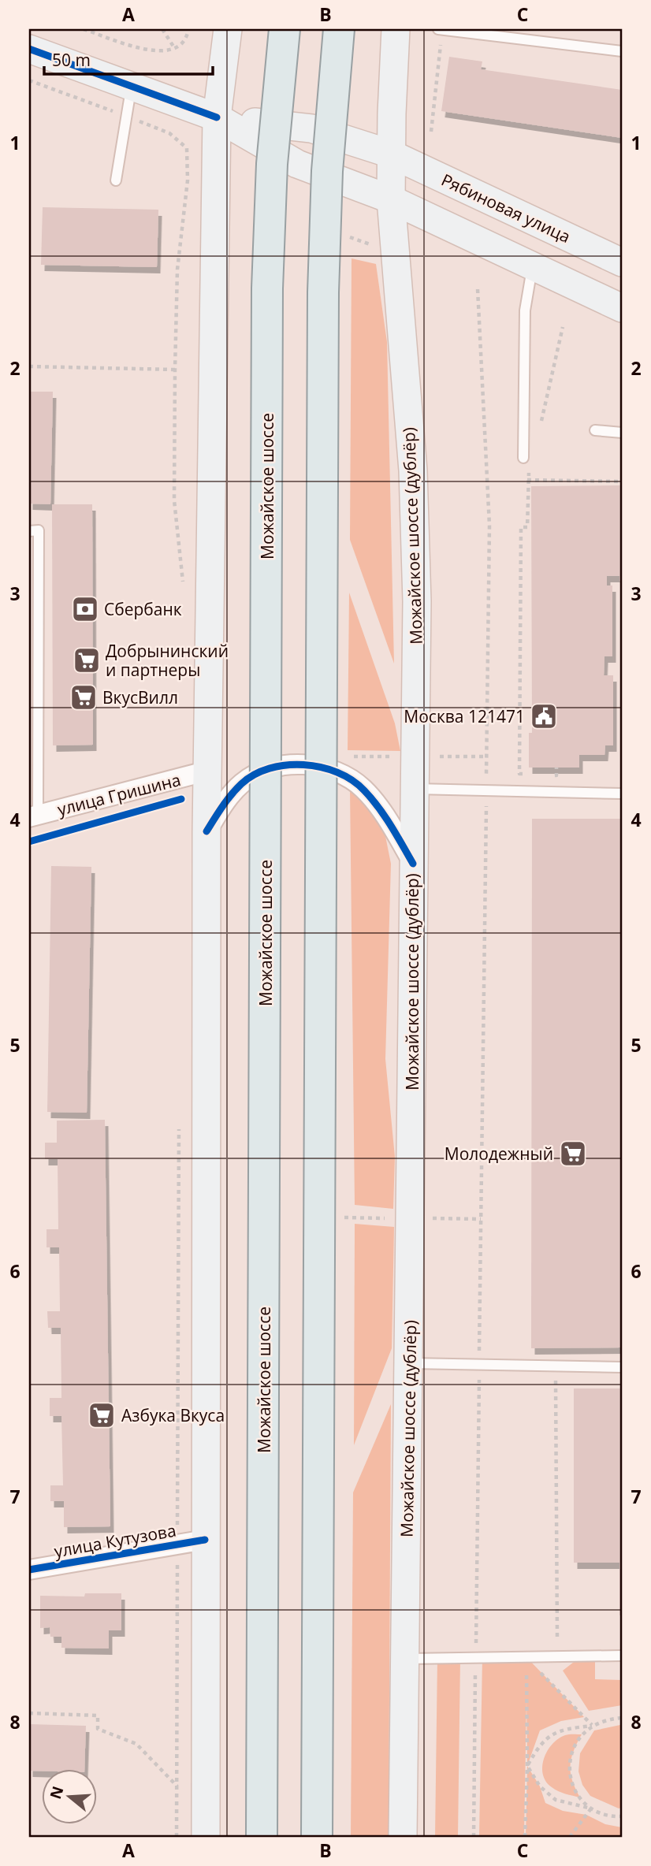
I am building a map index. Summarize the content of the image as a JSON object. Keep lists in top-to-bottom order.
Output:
{
  "streets": {
    "main road": ["Рябиновая улица", "Можайское шоссе", "Можайское шоссе (дублёр)"],
    "street": ["улица Гришина", "улица Кутузова"]
  },
  "crossings": [
    ["Рябиновая улица", "Можайское шоссе (дублёр)"]
  ],
  "places": {
    "bank": ["Сбербанк"],
    "supermarket": [
      "Добрынинский и партнеры",
      "ВкусВилл",
      "Молодежный",
      "Азбука Вкуса"
    ],
    "public building": ["Москва 121471"]
  },
  "scale_bar": "50 m",
  "north": "left",
  "grid": {
    "columns": ["A", "B", "C"],
    "rows": [
      "1",
      "2",
      "3",
      "4",
      "5",
      "6",
      "7",
      "8"
    ]
  }
}
